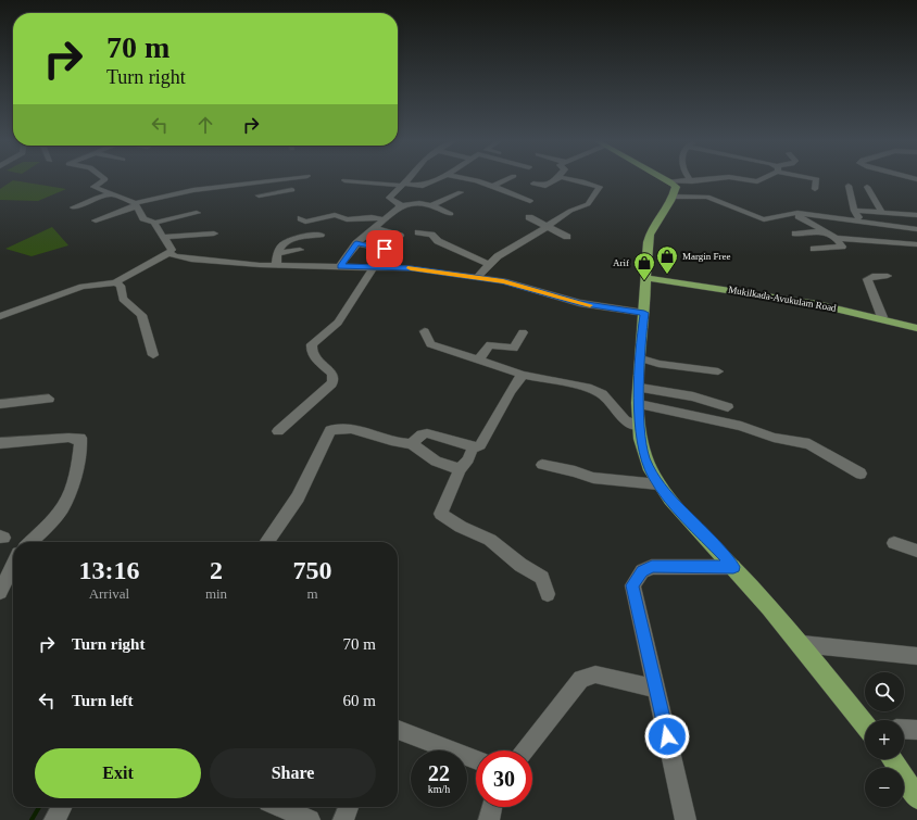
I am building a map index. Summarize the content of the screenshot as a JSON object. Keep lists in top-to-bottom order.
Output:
{
  "streets": {
    "main road": ["Mukilkada-Avukulam Road"]
  },
  "places": {
    "shop": ["Margin Free", "Arif"]
  },
  "page": {
    "turn": ["70 m", "Turn right"],
    "eta": [
      "13:16",
      "Arrival",
      "2",
      "min",
      "750",
      "m"
    ],
    "list": [
      {
        "name": "Turn right",
        "value": "70 m"
      },
      {
        "name": "Turn left",
        "value": "60 m"
      }
    ],
    "map_buttons": ["+", "−"],
    "buttons": ["Exit", "Share"],
    "speed": "22 km/h",
    "limit": "30"
  }
}
